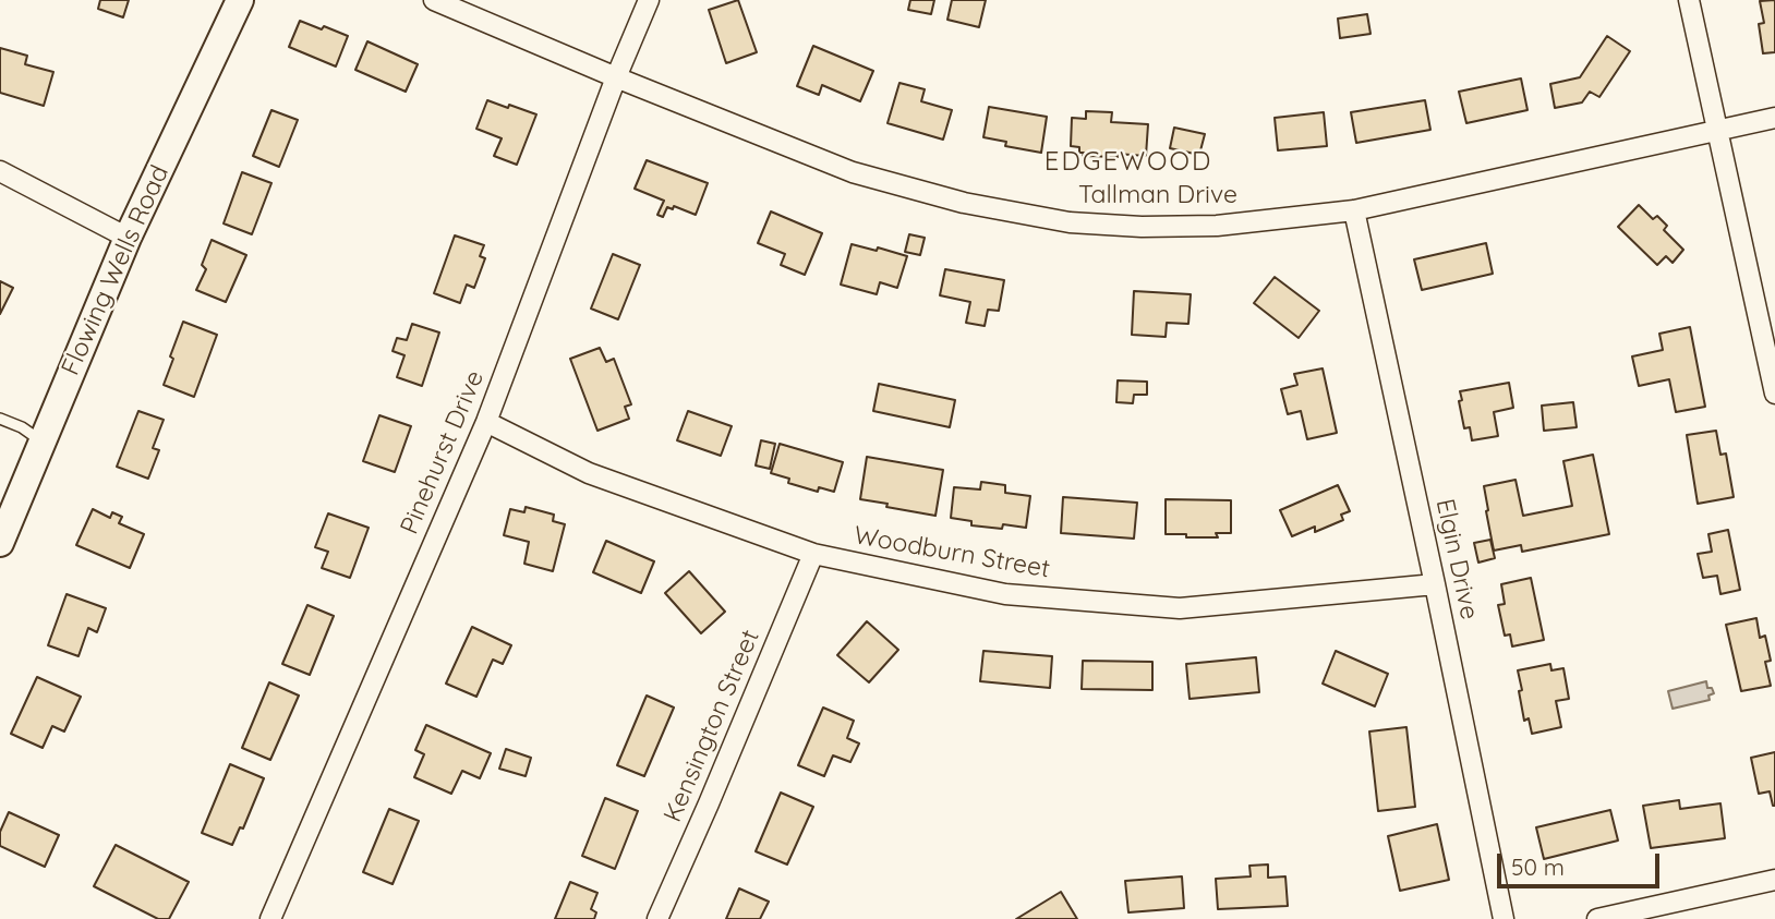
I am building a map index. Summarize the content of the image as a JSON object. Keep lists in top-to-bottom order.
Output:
{
  "streets": {
    "main road": ["Flowing Wells Road"],
    "street": [
      "Tallman Drive",
      "Pinehurst Drive",
      "Woodburn Street",
      "Elgin Drive",
      "Kensington Street"
    ]
  },
  "crossings": [
    ["Tallman Drive", "Pinehurst Drive"],
    ["Tallman Drive", "Elgin Drive"],
    ["Pinehurst Drive", "Woodburn Street"],
    ["Woodburn Street", "Elgin Drive"],
    ["Woodburn Street", "Kensington Street"]
  ],
  "districts": ["EDGEWOOD"],
  "scale_bar": "50 m"
}
